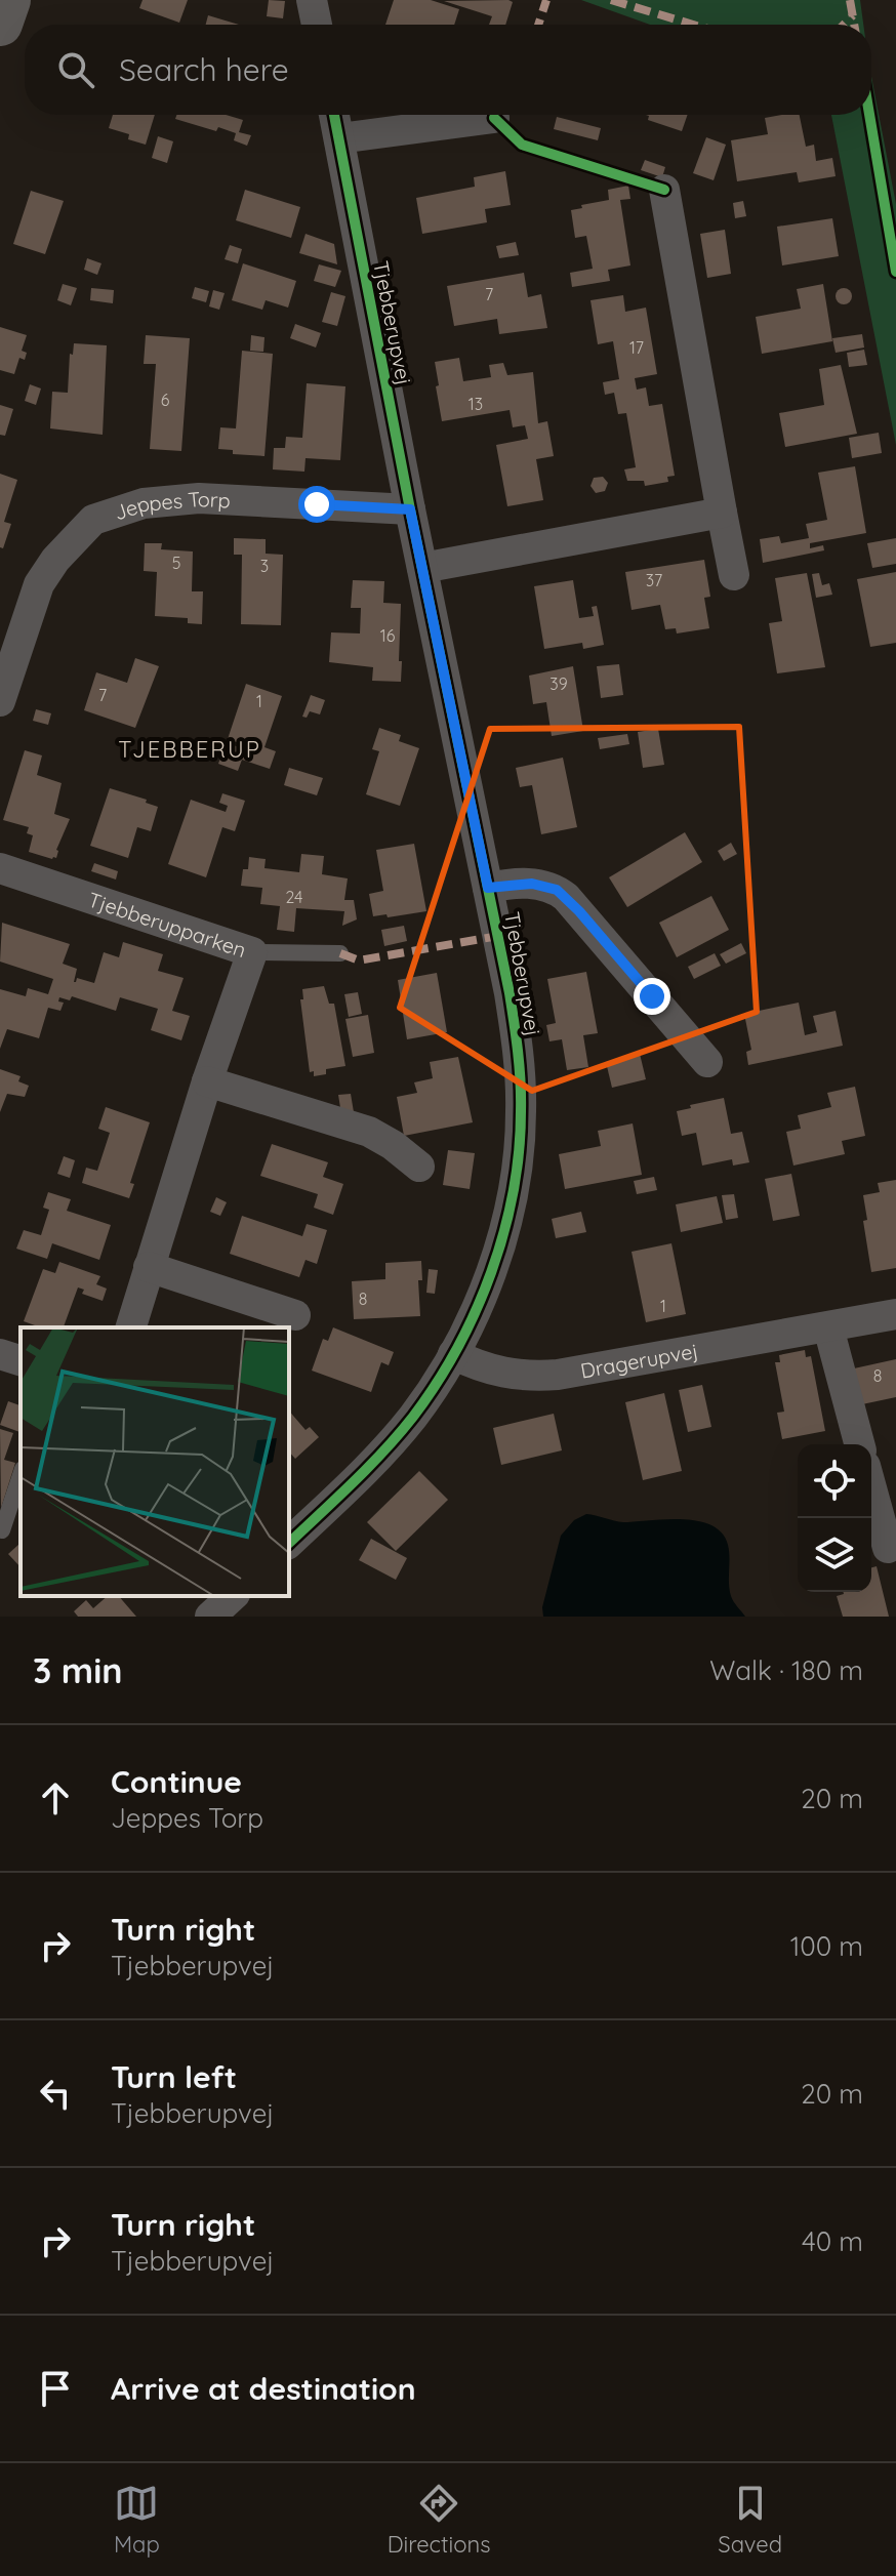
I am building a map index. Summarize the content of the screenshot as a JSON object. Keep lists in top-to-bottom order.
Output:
{
  "streets": {
    "street": [
      "Tjebberupvej",
      "Jeppes Torp",
      "Tjebberupparken",
      "Dragerupvej"
    ]
  },
  "crossings": [
    ["Tjebberupvej", "Jeppes Torp"],
    ["Tjebberupvej", "Dragerupvej"]
  ],
  "districts": ["TJEBBERUP"],
  "house_numbers": [
    "7",
    "17",
    "6",
    "13",
    "5",
    "3",
    "37",
    "16",
    "39",
    "7",
    "1",
    "24",
    "8",
    "1",
    "8"
  ],
  "page": {
    "search": "Search here",
    "heading": ["3 min", "Walk · 180 m"],
    "list": [
      ["Continue", "Jeppes Torp", "20 m"],
      ["Turn right", "Tjebberupvej", "100 m"],
      ["Turn left", "Tjebberupvej", "20 m"],
      ["Turn right", "Tjebberupvej", "40 m"],
      "Arrive at destination"
    ],
    "nav": ["Map", "Directions", "Saved"]
  }
}
